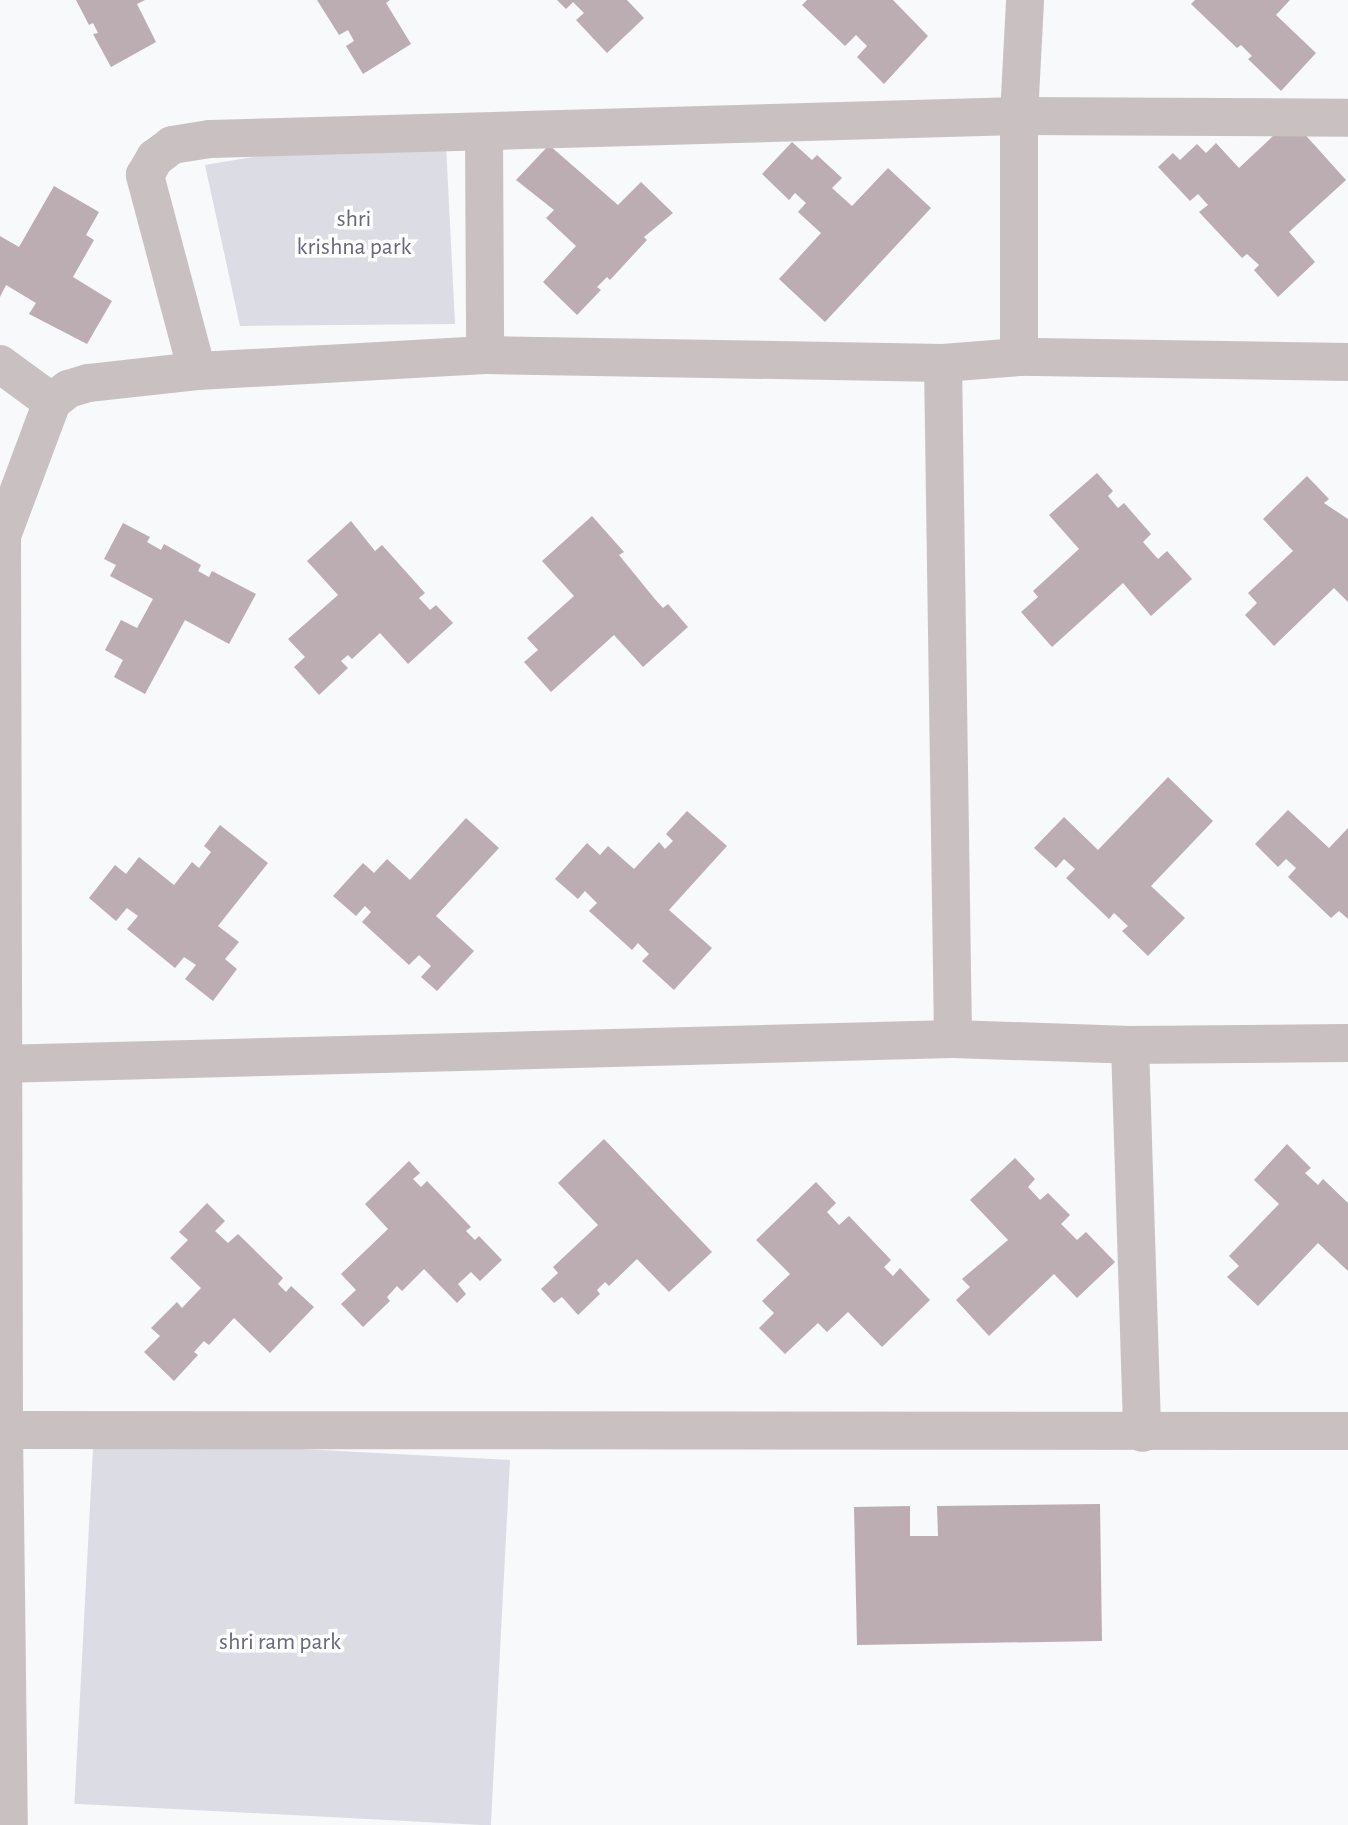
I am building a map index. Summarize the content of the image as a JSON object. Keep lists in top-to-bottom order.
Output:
{
  "parks": ["shri krishna park", "shri ram park"]
}
